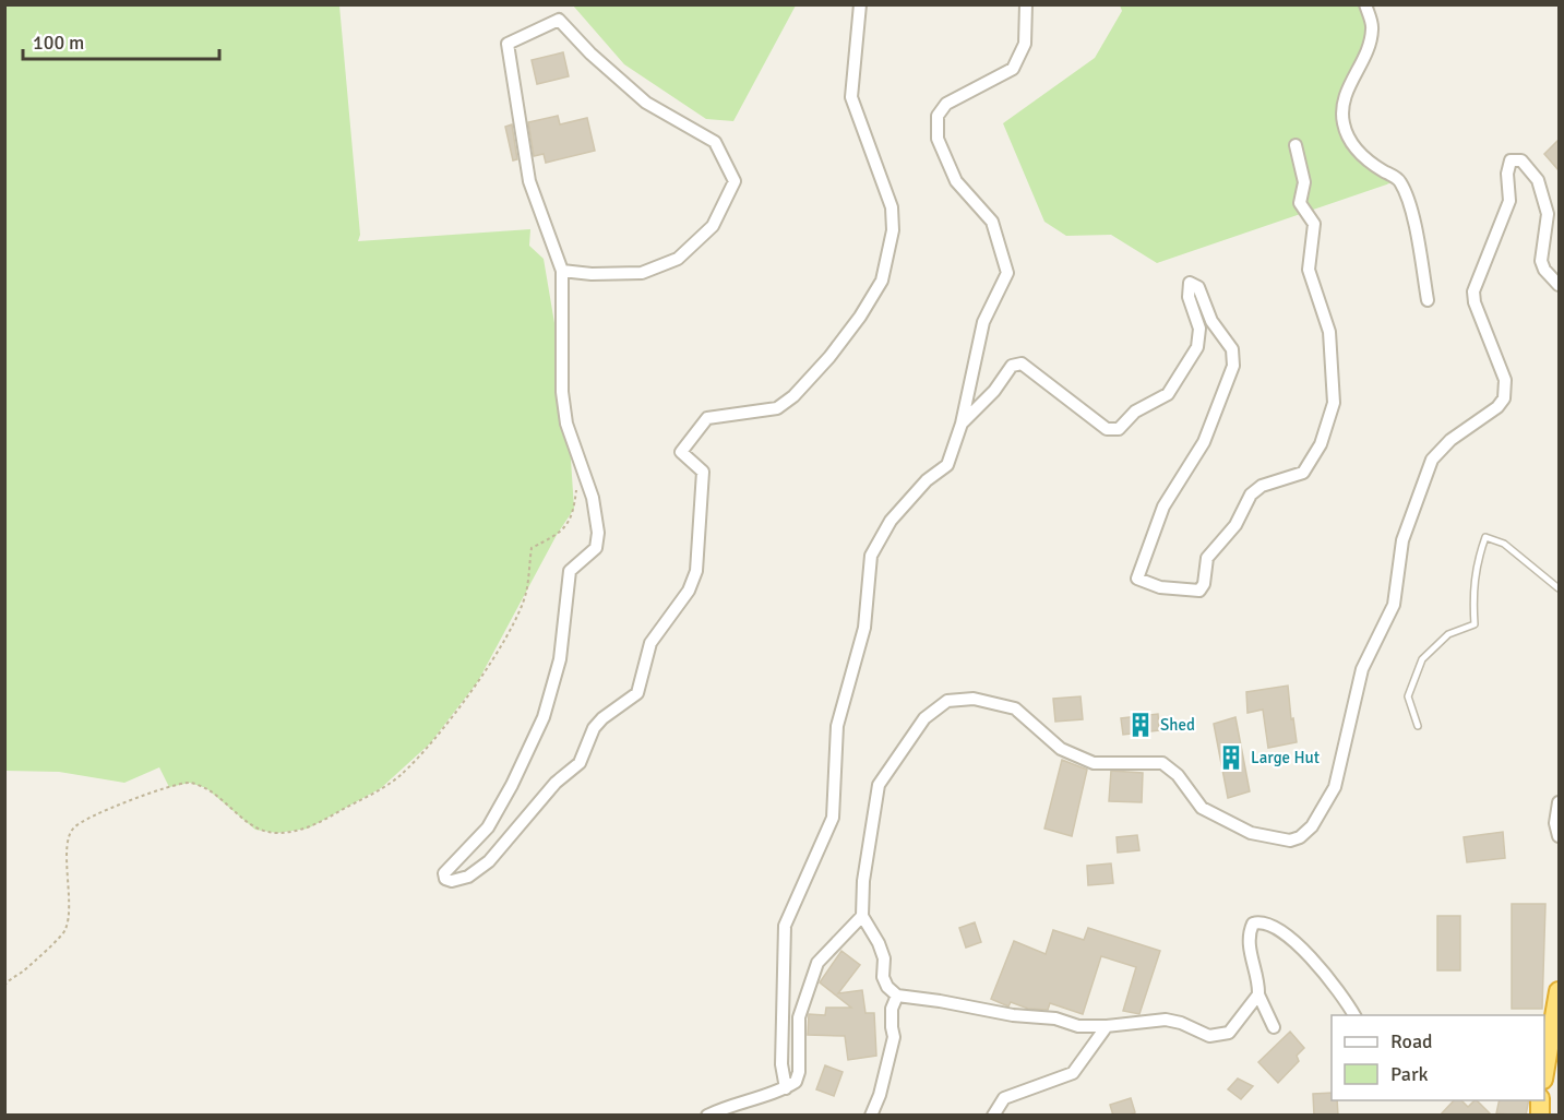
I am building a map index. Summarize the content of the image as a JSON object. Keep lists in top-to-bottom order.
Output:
{
  "places": {
    "building": ["Shed", "Large Hut"]
  },
  "legend": ["Road", "Park"],
  "scale_bar": "100 m"
}
